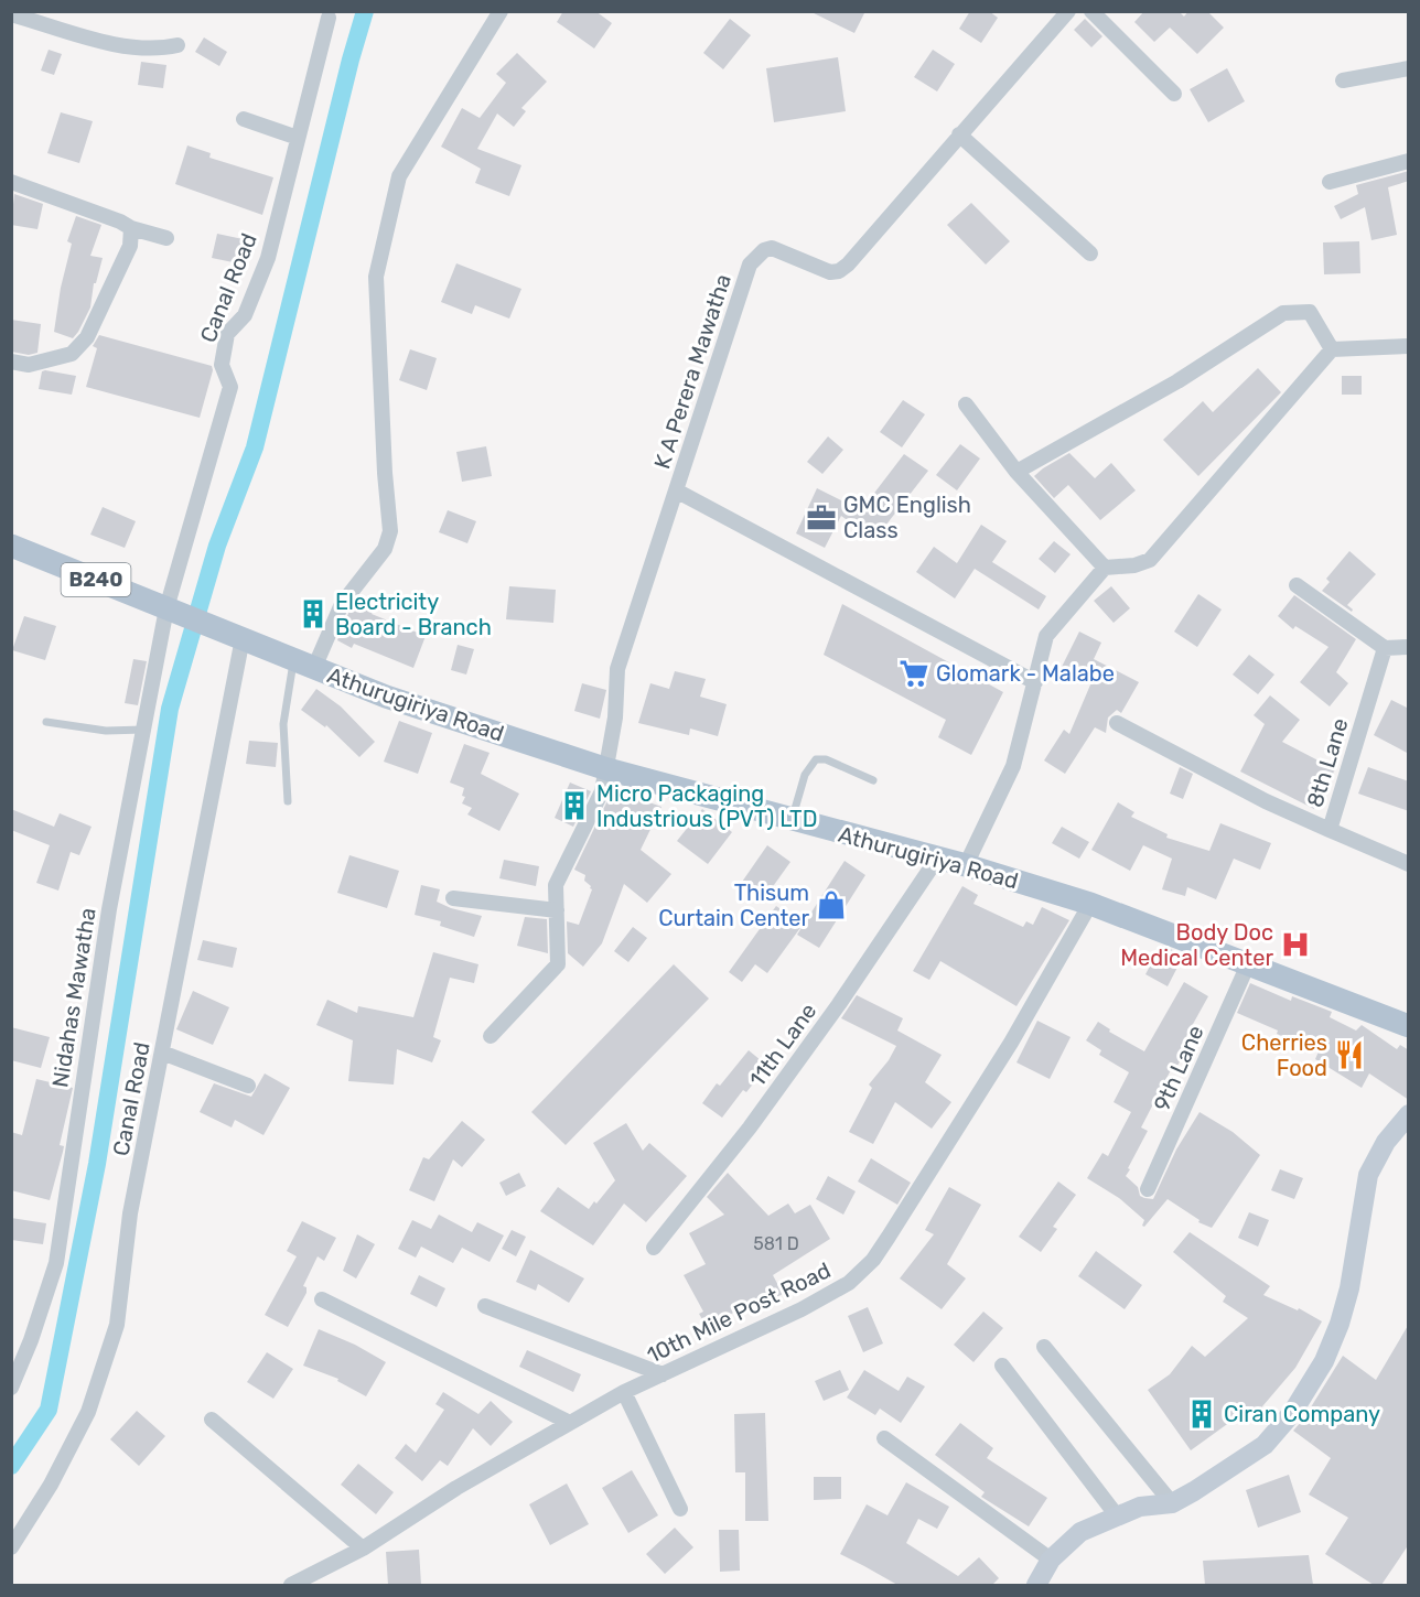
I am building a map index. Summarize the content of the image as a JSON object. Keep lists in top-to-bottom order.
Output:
{
  "streets": {
    "main road": ["B240", "Athurugiriya Road"],
    "street": [
      "Canal Road",
      "K A Perera Mawatha",
      "8th Lane",
      "Nidahas Mawatha",
      "11th Lane",
      "9th Lane",
      "10th Mile Post Road"
    ]
  },
  "crossings": [
    ["Canal Road", "B240"],
    ["Canal Road", "Athurugiriya Road"],
    ["Canal Road", "Nidahas Mawatha"],
    ["K A Perera Mawatha", "Athurugiriya Road"],
    ["B240", "Athurugiriya Road"],
    ["B240", "Nidahas Mawatha"],
    ["Athurugiriya Road", "Nidahas Mawatha"],
    ["Athurugiriya Road", "11th Lane"],
    ["Athurugiriya Road", "9th Lane"],
    ["Athurugiriya Road", "10th Mile Post Road"]
  ],
  "places": {
    "office": ["GMC English Class"],
    "building": ["Electricity Board - Branch", "Micro Packaging Industrious (PVT) LTD", "Ciran Company"],
    "supermarket": ["Glomark - Malabe"],
    "shop": ["Thisum Curtain Center"],
    "hospital": ["Body Doc Medical Center"],
    "restaurant": ["Cherries Food"]
  },
  "house_numbers": ["581 D"]
}
